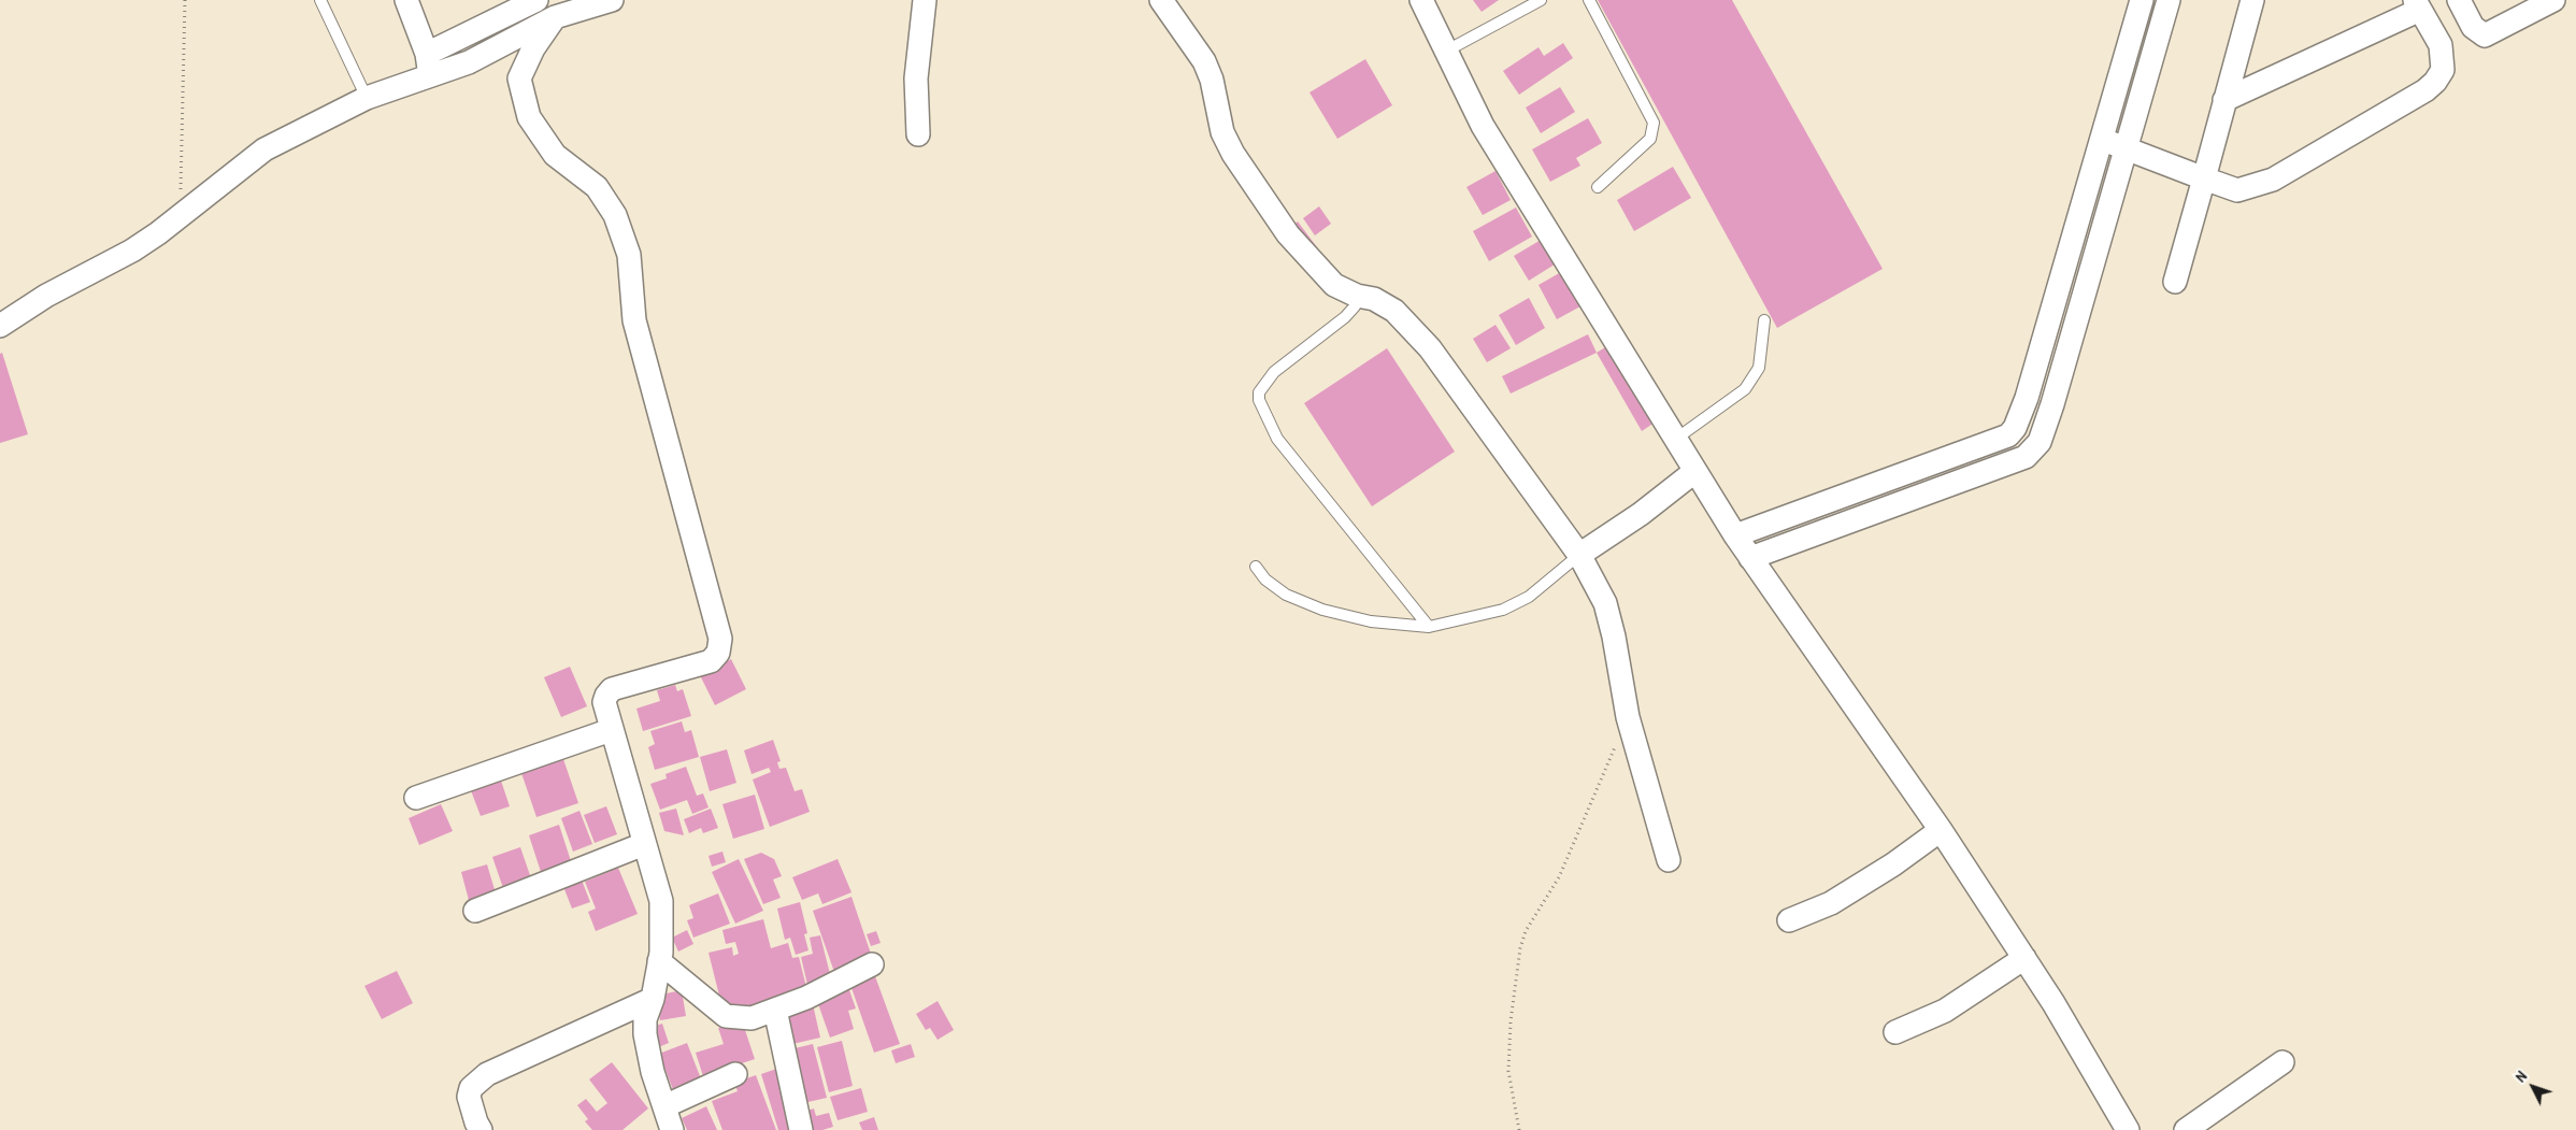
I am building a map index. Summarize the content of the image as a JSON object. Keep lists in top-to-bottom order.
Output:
{
  "north": "top left"
}
